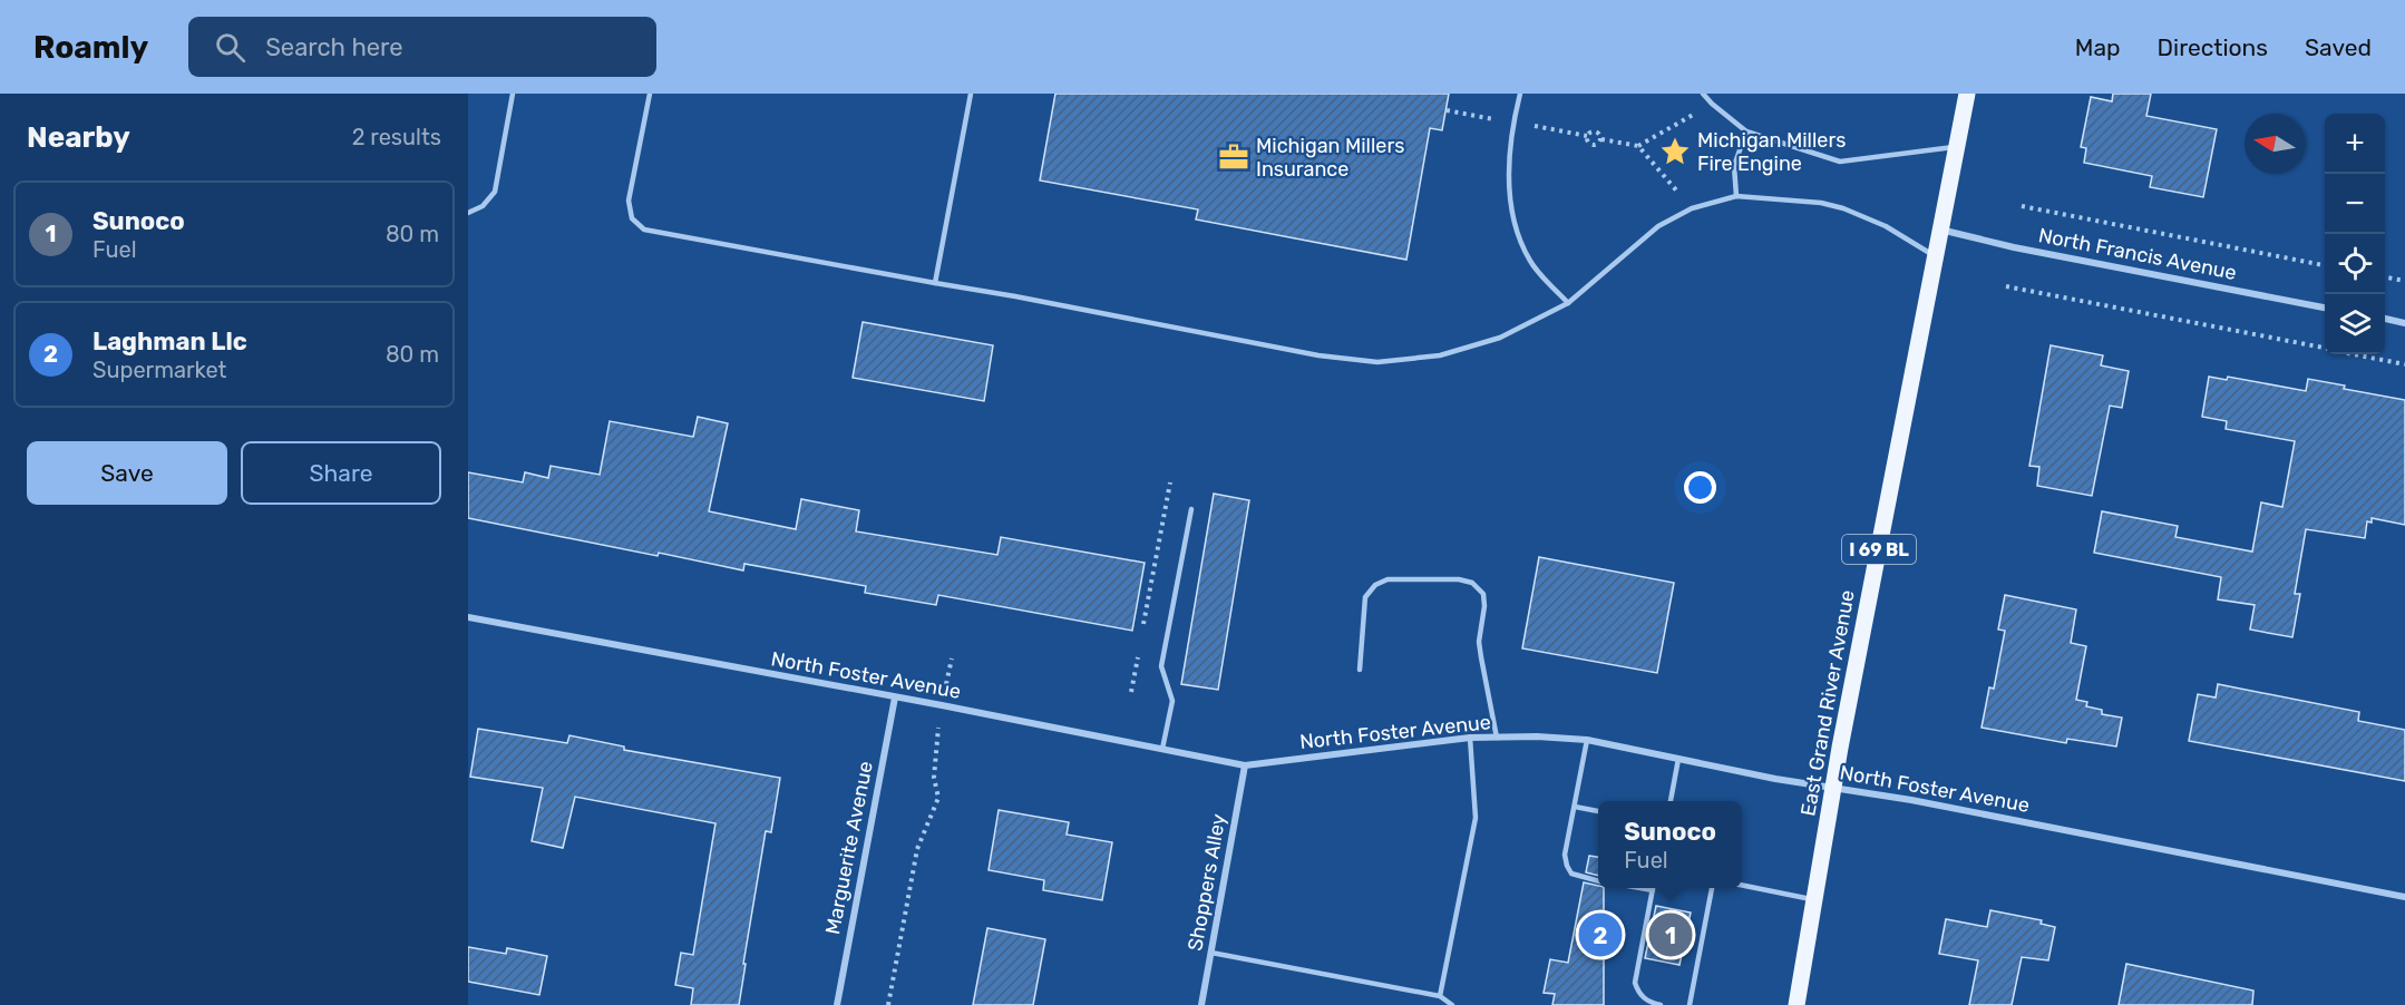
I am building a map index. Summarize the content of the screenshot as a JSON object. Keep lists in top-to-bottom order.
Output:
{
  "streets": {
    "main road": ["I 69 BL", "East Grand River Avenue"],
    "street": [
      "North Francis Avenue",
      "North Foster Avenue",
      "Marguerite Avenue",
      "Shoppers Alley"
    ]
  },
  "crossings": [
    ["North Francis Avenue", "East Grand River Avenue"],
    ["North Foster Avenue", "East Grand River Avenue"],
    ["North Foster Avenue", "Marguerite Avenue"],
    ["North Foster Avenue", "Shoppers Alley"]
  ],
  "places": {
    "place": ["Michigan Millers Fire Engine"],
    "office": ["Michigan Millers Insurance"]
  },
  "north": "left",
  "page": {
    "header": "Roamly",
    "search": "Search here",
    "nav": ["Map", "Directions", "Saved"],
    "heading": ["Nearby", "2 results"],
    "map_buttons": ["+", "−"],
    "list": [
      {
        "mark": "1",
        "name": "Sunoco",
        "note": "Fuel",
        "value": "80 m"
      },
      {
        "mark": "2",
        "name": "Laghman Llc",
        "note": "Supermarket",
        "value": "80 m"
      }
    ],
    "buttons": ["Save", "Share"],
    "popup": ["Sunoco", "Fuel"],
    "pins": ["1", "2"]
  }
}
